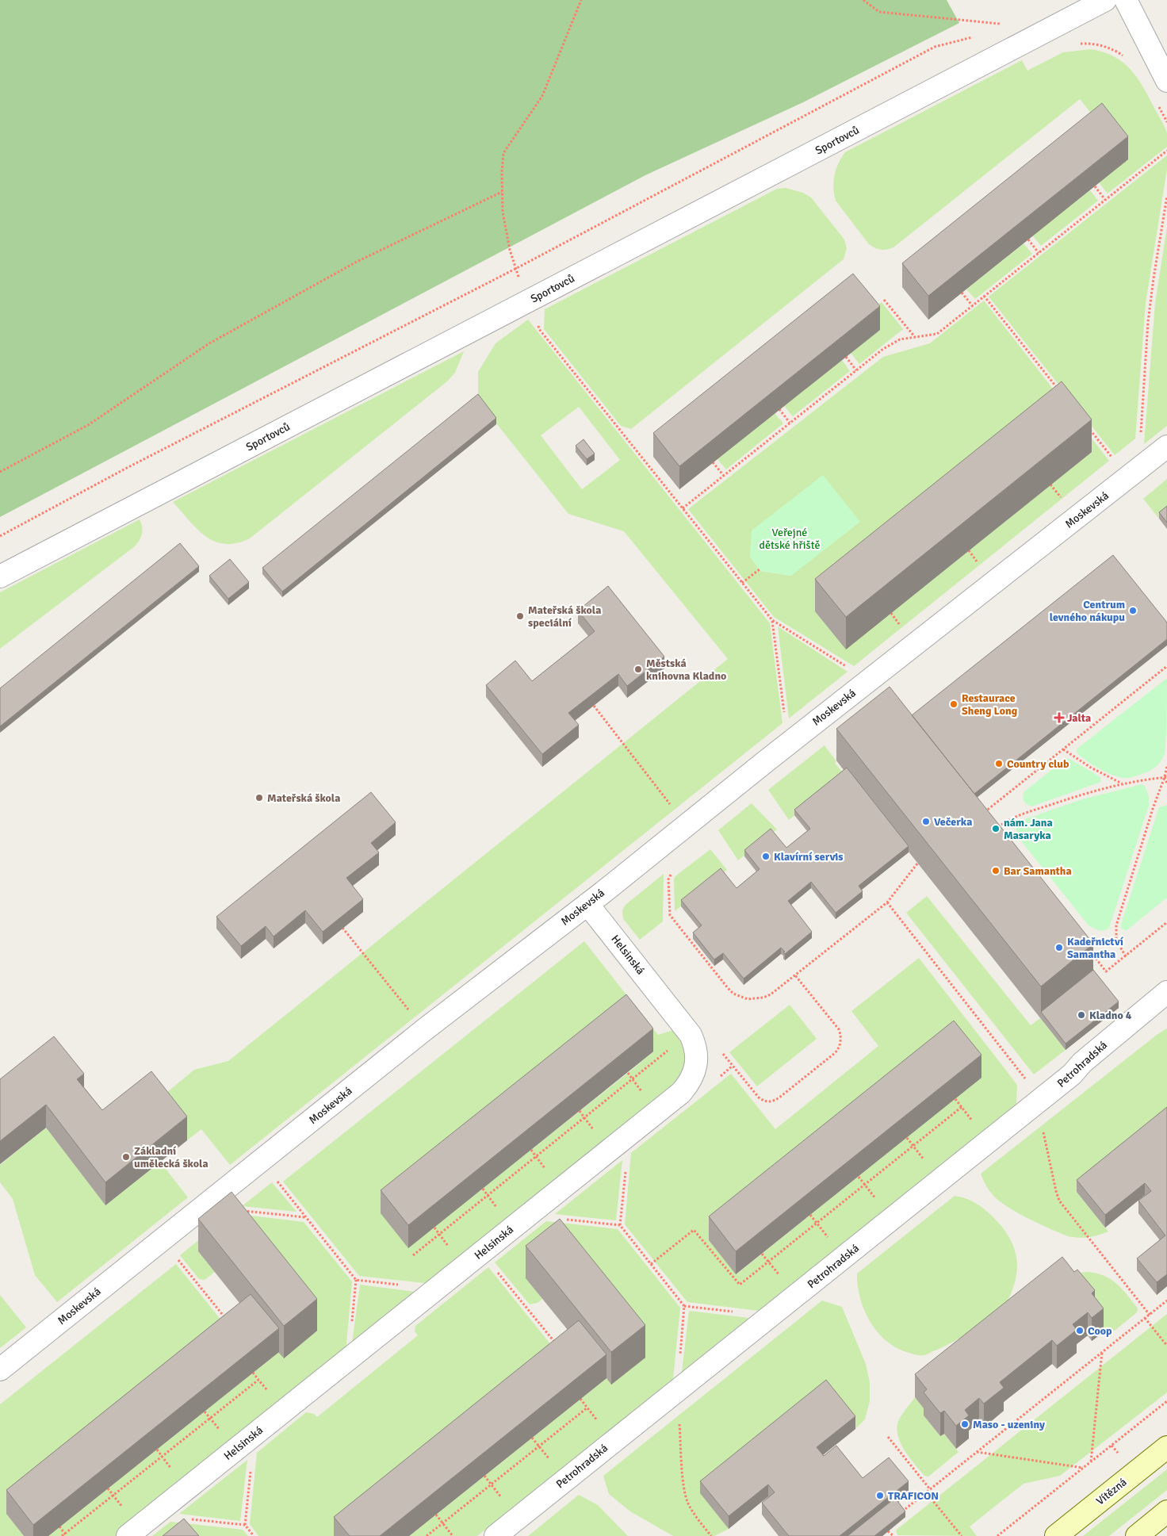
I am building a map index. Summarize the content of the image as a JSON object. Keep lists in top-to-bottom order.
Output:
{
  "streets": {
    "main road": ["Vítězná"],
    "street": [
      "Sportovců",
      "Moskevská",
      "Helsinská",
      "Petrohradská"
    ]
  },
  "crossings": [
    ["Moskevská", "Helsinská"]
  ],
  "parks": ["Veřejné dětské hřiště"],
  "places": {
    "other": [
      "Centrum levného nákupu",
      "Mateřská škola speciální",
      "Městská knihovna Kladno",
      "Restaurace Sheng Long",
      "Country club",
      "Mateřská škola",
      "Večerka",
      "nám. Jana Masaryka",
      "Klavírní servis",
      "Bar Samantha",
      "Kadeřnictví Samantha",
      "Kladno 4",
      "Základní umělecká škola",
      "Coop",
      "Maso - uzeniny",
      "TRAFICON"
    ],
    "health": ["Jalta"]
  }
}
